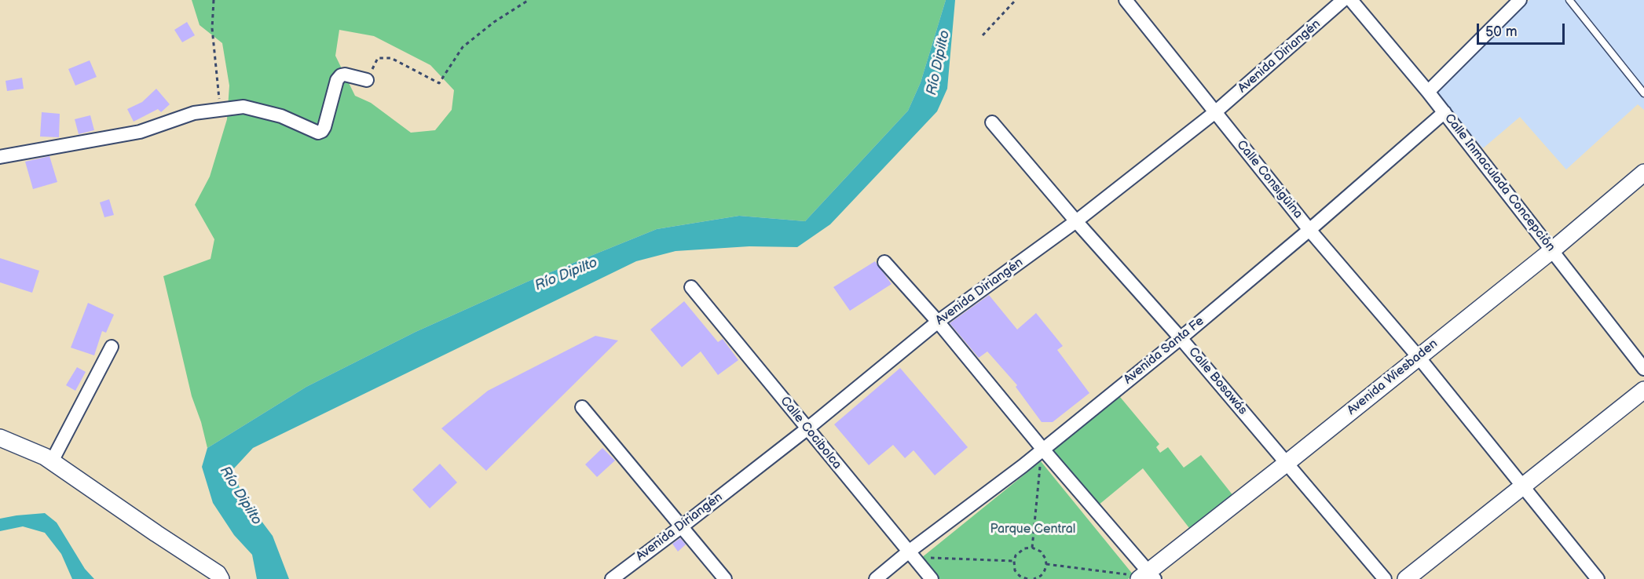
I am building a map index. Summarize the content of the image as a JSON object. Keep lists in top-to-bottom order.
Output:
{
  "streets": {
    "street": [
      "Avenida Diriangén",
      "Calle Consigüina",
      "Calle Inmaculada Concepción",
      "Avenida Santa Fe",
      "Avenida Wiesbaden",
      "Calle Bosawás",
      "Calle Cocibolca"
    ]
  },
  "crossings": [
    ["Avenida Diriangén", "Calle Consigüina"],
    ["Avenida Diriangén", "Calle Bosawás"],
    ["Avenida Diriangén", "Calle Cocibolca"],
    ["Calle Consigüina", "Avenida Santa Fe"],
    ["Calle Consigüina", "Avenida Wiesbaden"],
    ["Calle Inmaculada Concepción", "Avenida Santa Fe"],
    ["Calle Inmaculada Concepción", "Avenida Wiesbaden"],
    ["Avenida Santa Fe", "Calle Bosawás"],
    ["Avenida Santa Fe", "Calle Cocibolca"],
    ["Avenida Wiesbaden", "Calle Bosawás"]
  ],
  "water": ["Río Dipilto"],
  "parks": ["Parque Central"],
  "scale_bar": "50 m"
}
